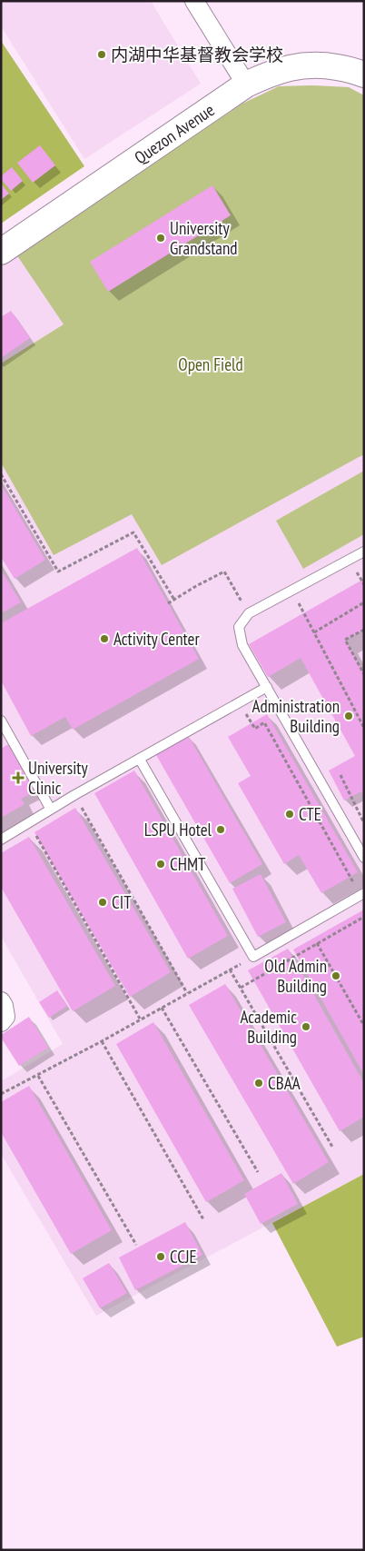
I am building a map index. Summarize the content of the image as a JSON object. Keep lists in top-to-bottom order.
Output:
{
  "streets": {
    "main road": ["Quezon Avenue"]
  },
  "parks": ["Open Field"],
  "places": {
    "other": [
      "内湖中华基督教会学校",
      "University Grandstand",
      "Activity Center",
      "Administration Building",
      "CTE",
      "LSPU Hotel",
      "CHMT",
      "CIT",
      "Old Admin Building",
      "Academic Building",
      "CBAA",
      "CCJE"
    ],
    "health": ["University Clinic"]
  }
}
